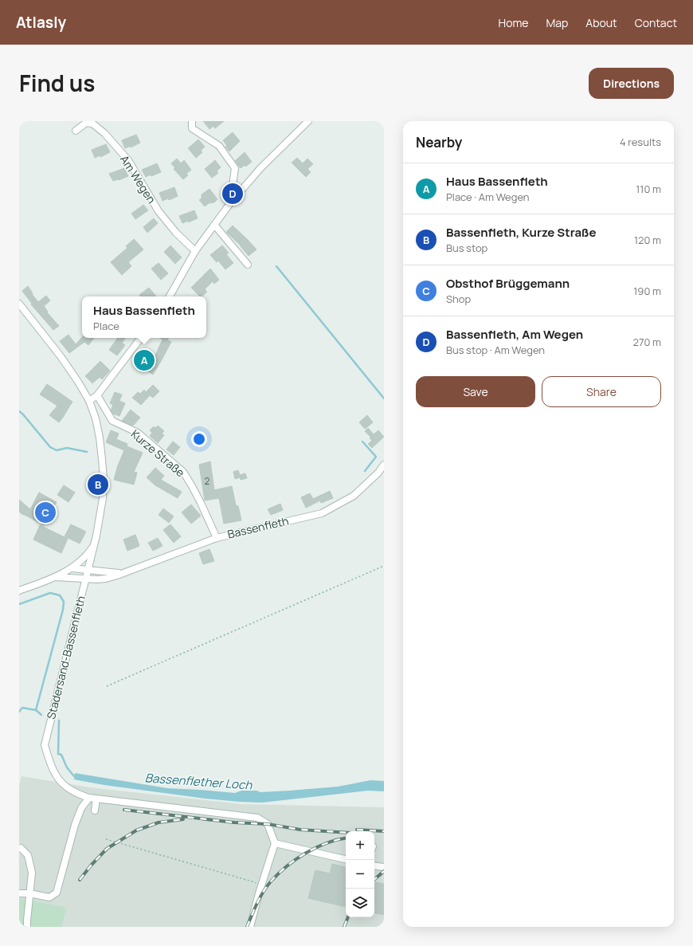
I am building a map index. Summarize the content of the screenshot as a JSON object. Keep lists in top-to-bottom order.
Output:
{
  "streets": {
    "street": [
      "Am Wegen",
      "Kurze Straße",
      "Bassenfleth",
      "Stadersand-Bassenfleth"
    ]
  },
  "crossings": [
    ["Kurze Straße", "Bassenfleth"],
    ["Bassenfleth", "Stadersand-Bassenfleth"]
  ],
  "water": ["Bassenflether Loch"],
  "house_numbers": ["2"],
  "page": {
    "header": "Atlasly",
    "nav": [
      "Home",
      "Map",
      "About",
      "Contact"
    ],
    "title": "Find us",
    "buttons": [
      "Directions",
      ["Save", "Share"]
    ],
    "heading": ["Nearby", "4 results"],
    "list": [
      {
        "mark": "A",
        "name": "Haus Bassenfleth",
        "note": "Place · Am Wegen",
        "value": "110 m"
      },
      {
        "mark": "B",
        "name": "Bassenfleth, Kurze Straße",
        "note": "Bus stop",
        "value": "120 m"
      },
      {
        "mark": "C",
        "name": "Obsthof Brüggemann",
        "note": "Shop",
        "value": "190 m"
      },
      {
        "mark": "D",
        "name": "Bassenfleth, Am Wegen",
        "note": "Bus stop · Am Wegen",
        "value": "270 m"
      }
    ],
    "pins": [
      "D",
      "A",
      "B",
      "C"
    ],
    "popup": ["Haus Bassenfleth", "Place"],
    "map_buttons": ["+", "−"]
  }
}
